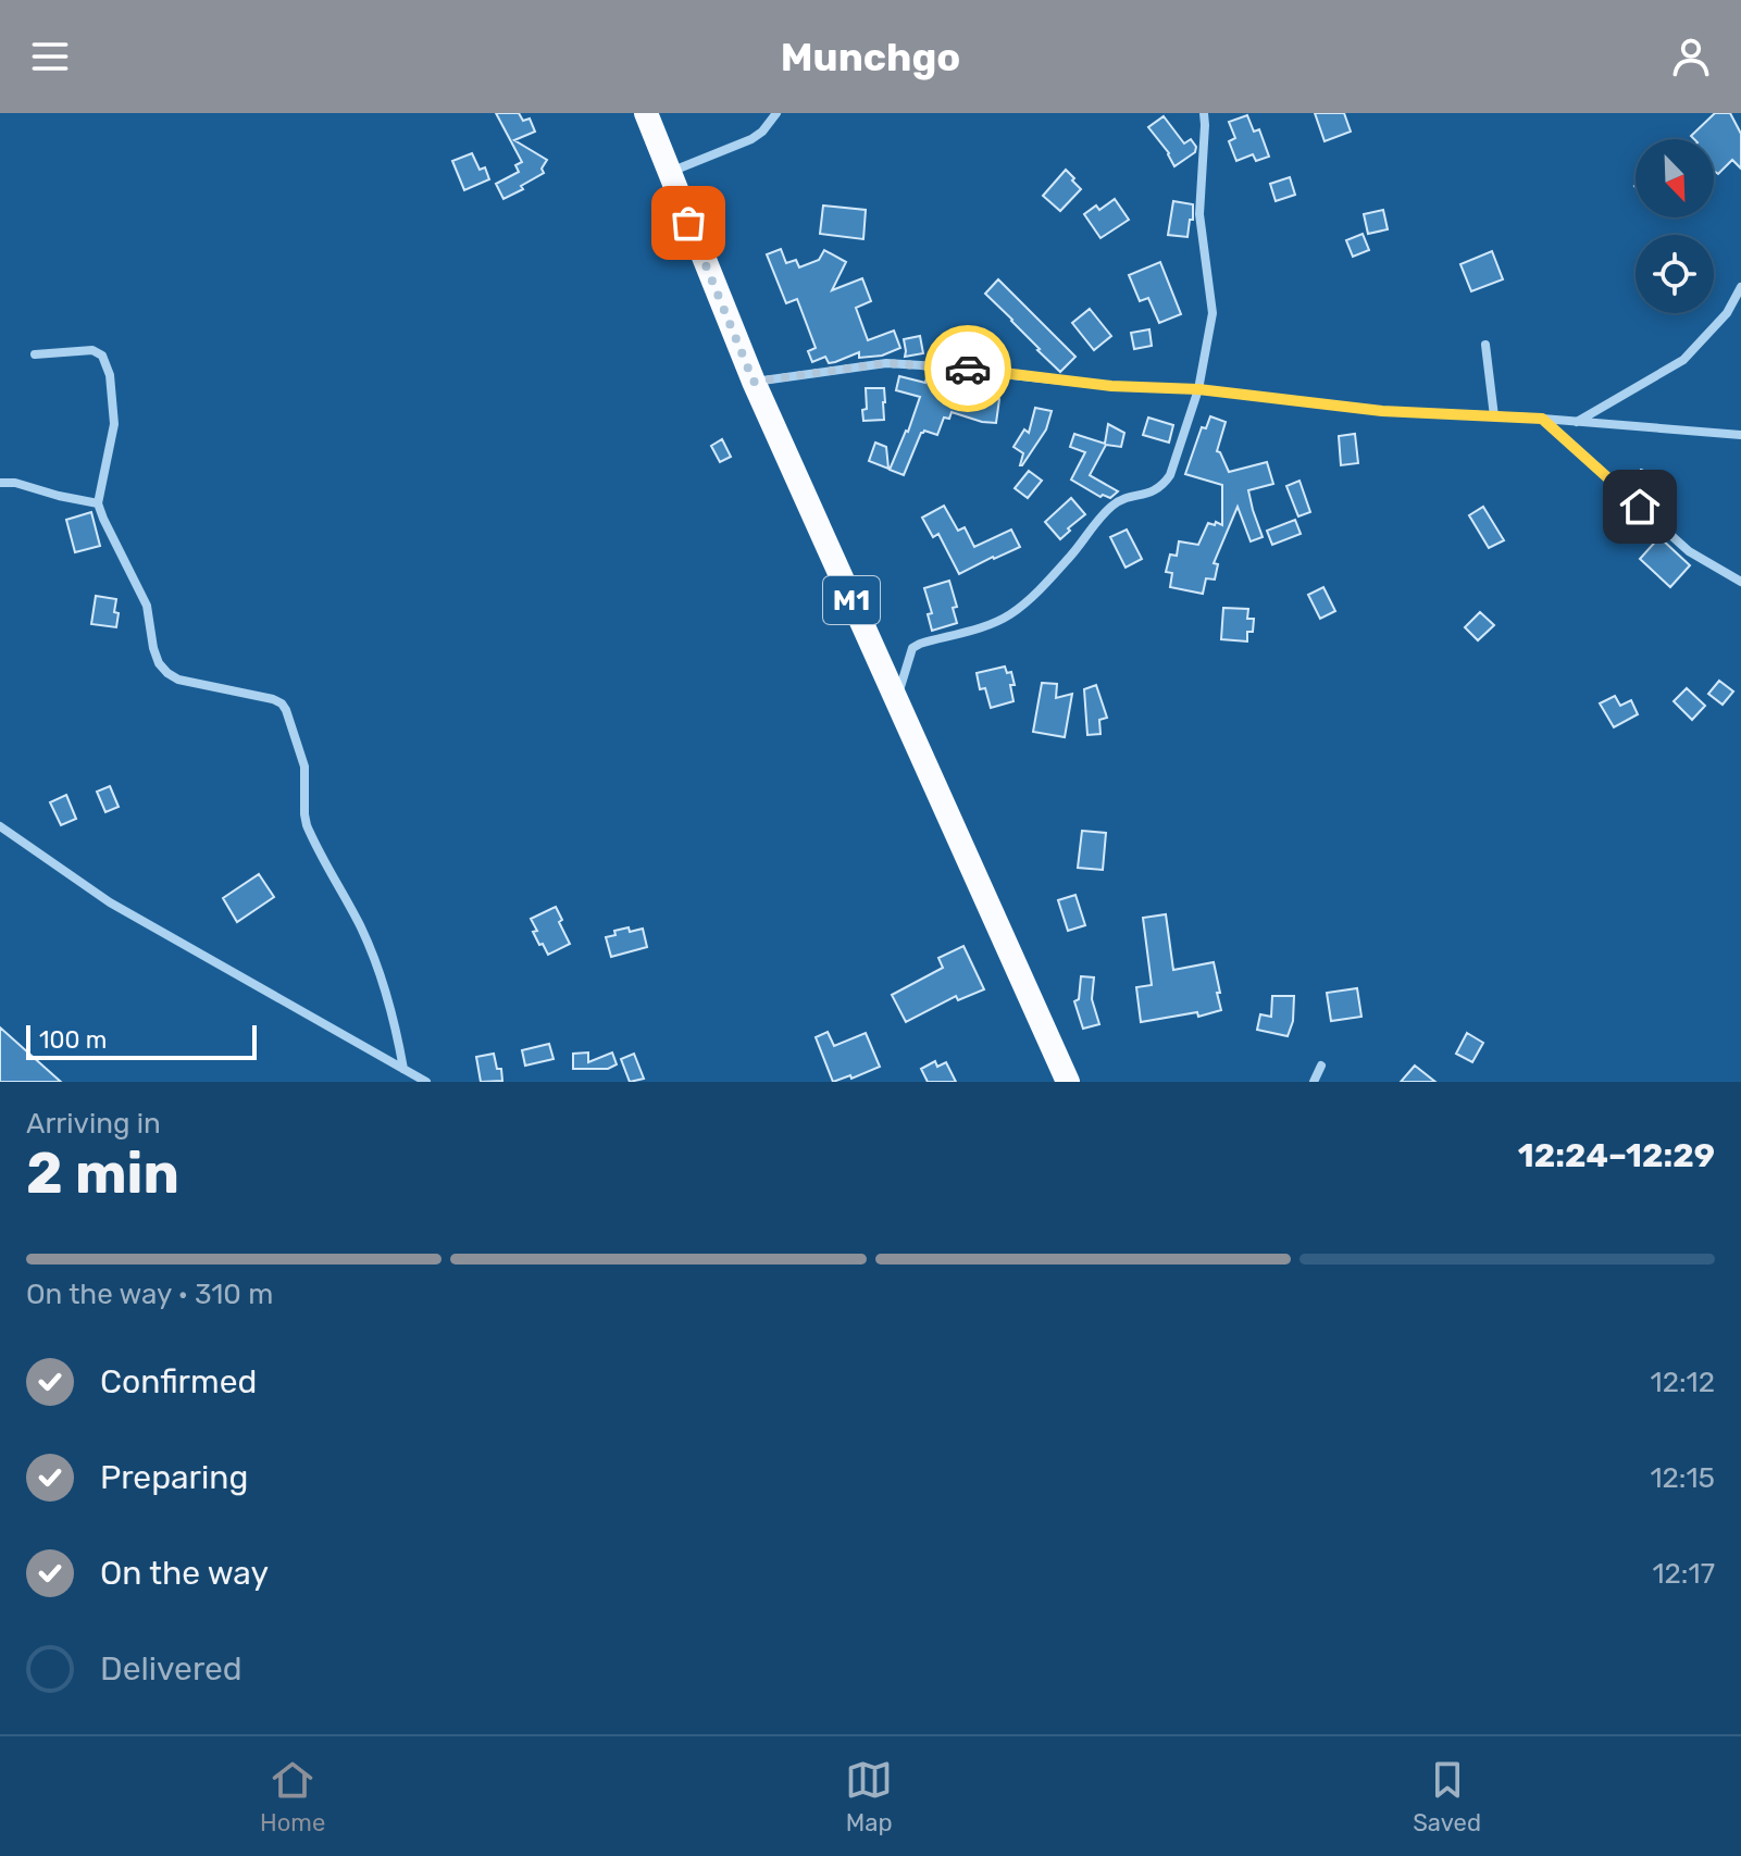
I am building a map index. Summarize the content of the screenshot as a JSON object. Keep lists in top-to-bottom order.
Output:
{
  "streets": {
    "highway": ["M1"]
  },
  "scale_bar": "100 m",
  "north": "bottom right",
  "page": {
    "header": "Munchgo",
    "scale": "100 m",
    "heading": ["2 min", "Arriving in", "12:24–12:29"],
    "bar": "On the way · 310 m",
    "list": [
      ["Confirmed", "12:12"],
      ["Preparing", "12:15"],
      ["On the way", "12:17"],
      "Delivered"
    ],
    "tabs": ["Home", "Map", "Saved"]
  }
}
